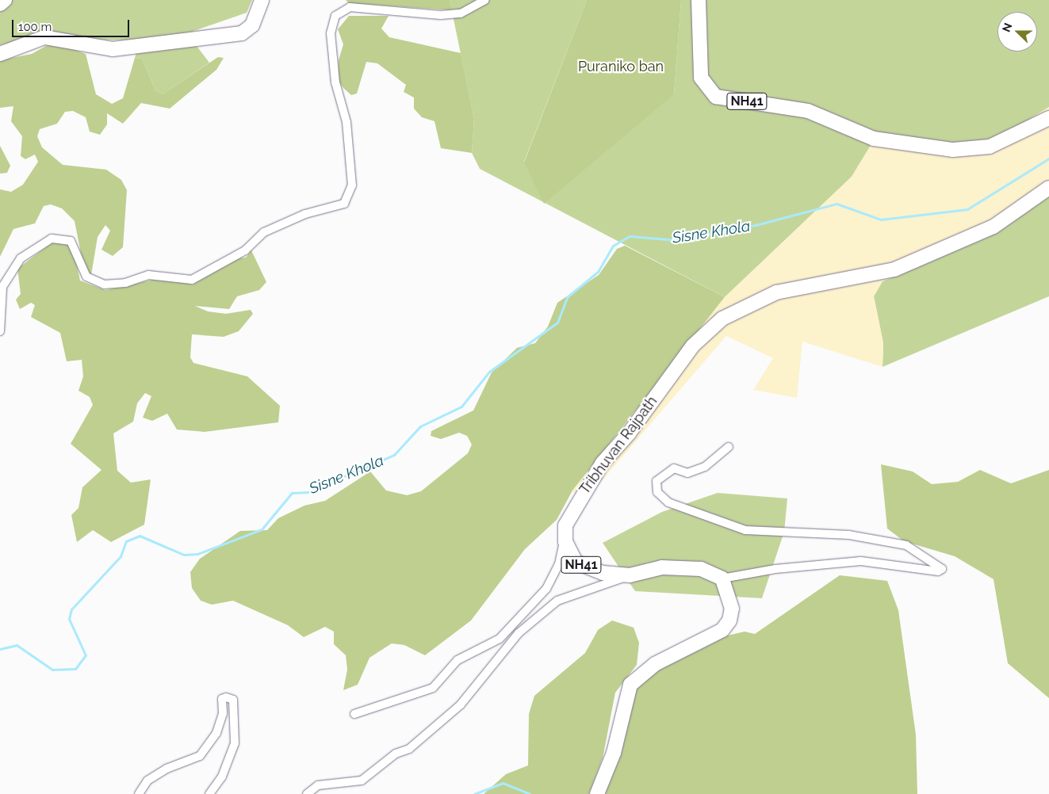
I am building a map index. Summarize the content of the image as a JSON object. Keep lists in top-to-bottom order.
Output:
{
  "streets": {
    "highway": ["NH41", "Tribhuvan Rajpath"]
  },
  "crossings": [
    ["NH41", "Tribhuvan Rajpath"]
  ],
  "water": ["Sisne Khola"],
  "parks": ["Puraniko ban"],
  "scale_bar": "100 m",
  "north": "left"
}
